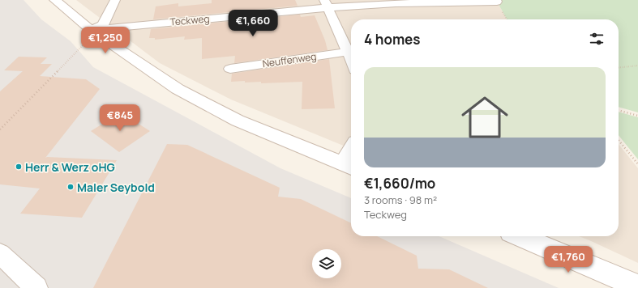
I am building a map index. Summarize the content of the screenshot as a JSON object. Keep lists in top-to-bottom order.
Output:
{
  "streets": {
    "street": ["Teckweg", "Neuffenweg"]
  },
  "places": ["Herr & Werz oHG", "Maler Seybold"],
  "page": {
    "price": [
      "€1,660",
      "€1,250",
      "€845",
      "€1,760"
    ],
    "heading": "4 homes",
    "list": [
      {
        "name": "€1,660/mo",
        "note": "3 rooms · 98 m² · Teckweg"
      }
    ]
  }
}
